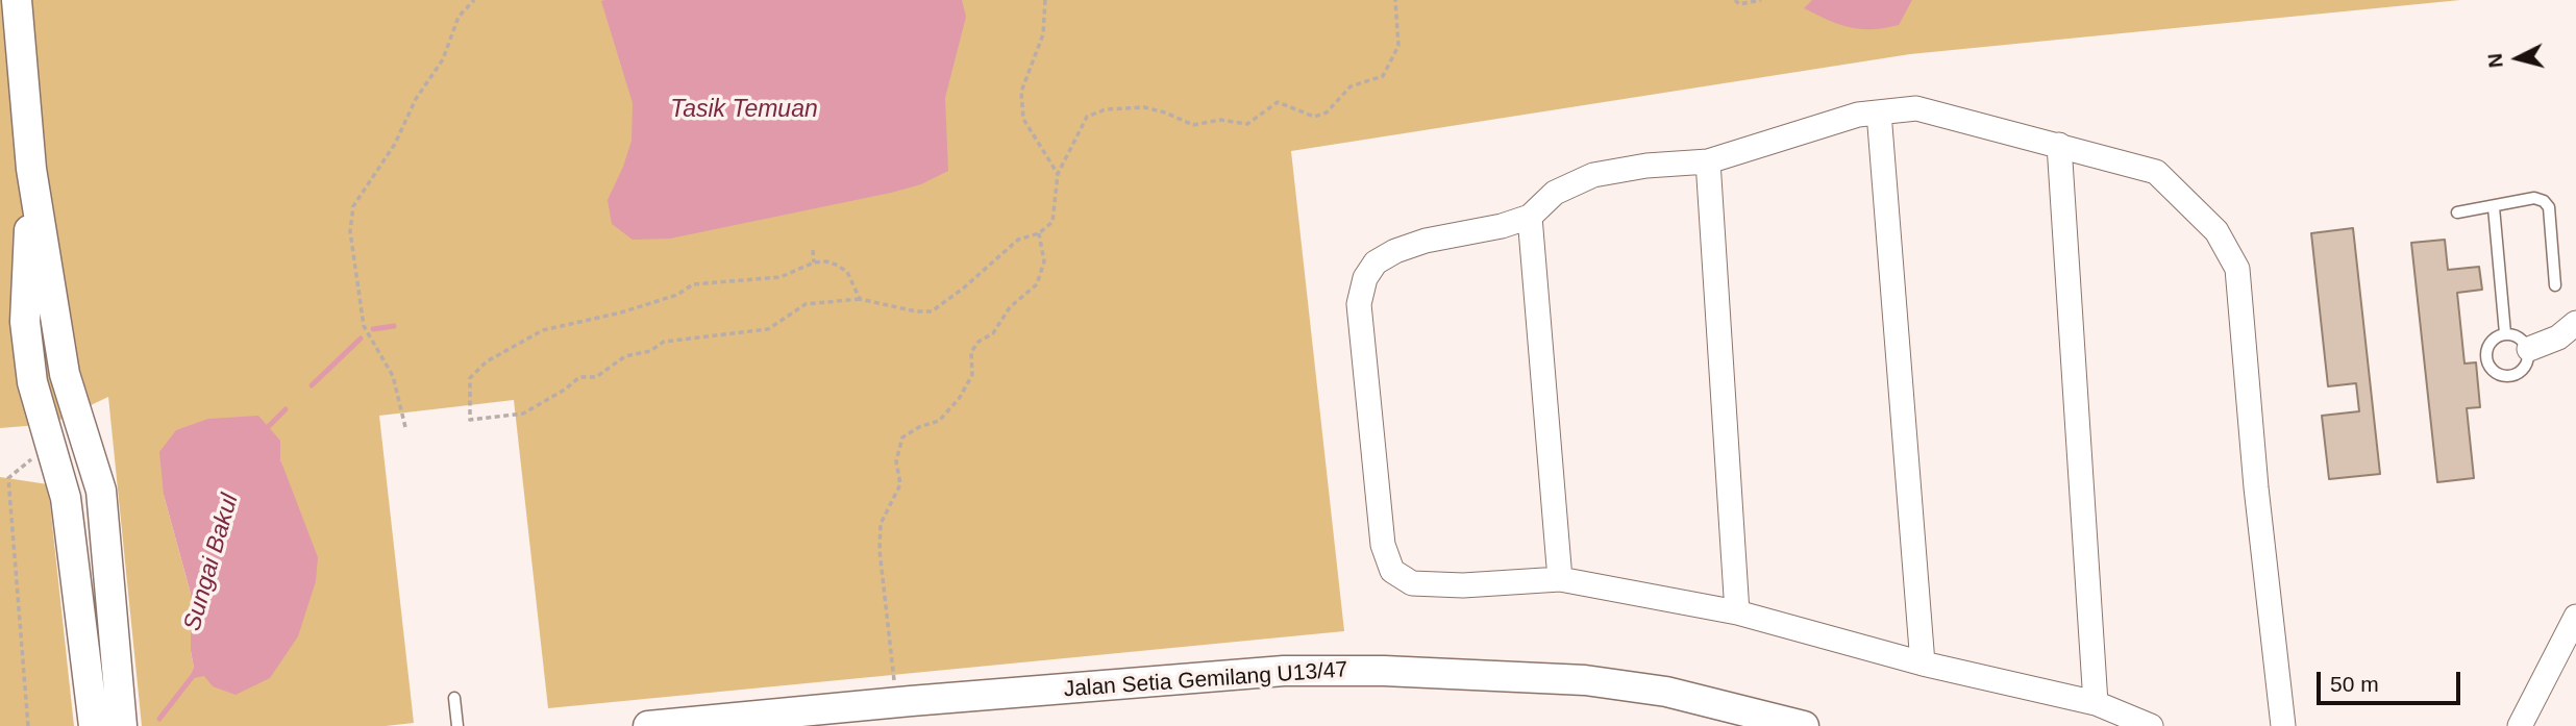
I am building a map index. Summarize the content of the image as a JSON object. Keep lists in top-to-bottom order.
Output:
{
  "streets": {
    "street": ["Jalan Setia Gemilang U13/47"]
  },
  "water": ["Tasik Temuan", "Sungai Bakul"],
  "scale_bar": "50 m",
  "north": "left"
}
